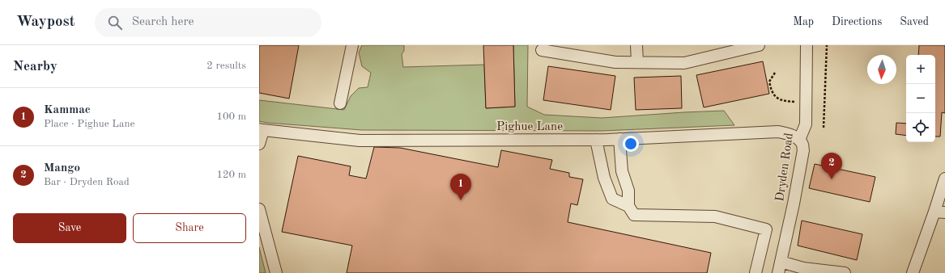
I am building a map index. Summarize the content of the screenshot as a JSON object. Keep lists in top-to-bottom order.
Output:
{
  "streets": {
    "street": ["Pighue Lane", "Dryden Road"]
  },
  "crossings": [
    ["Pighue Lane", "Dryden Road"]
  ],
  "north": "bottom",
  "page": {
    "header": "Waypost",
    "search": "Search here",
    "nav": ["Map", "Directions", "Saved"],
    "heading": ["Nearby", "2 results"],
    "map_buttons": ["+", "−"],
    "list": [
      {
        "mark": "1",
        "name": "Kammac",
        "note": "Place · Pighue Lane",
        "value": "100 m"
      },
      {
        "mark": "2",
        "name": "Mango",
        "note": "Bar · Dryden Road",
        "value": "120 m"
      }
    ],
    "pins": ["2", "1"],
    "buttons": ["Save", "Share"]
  }
}
